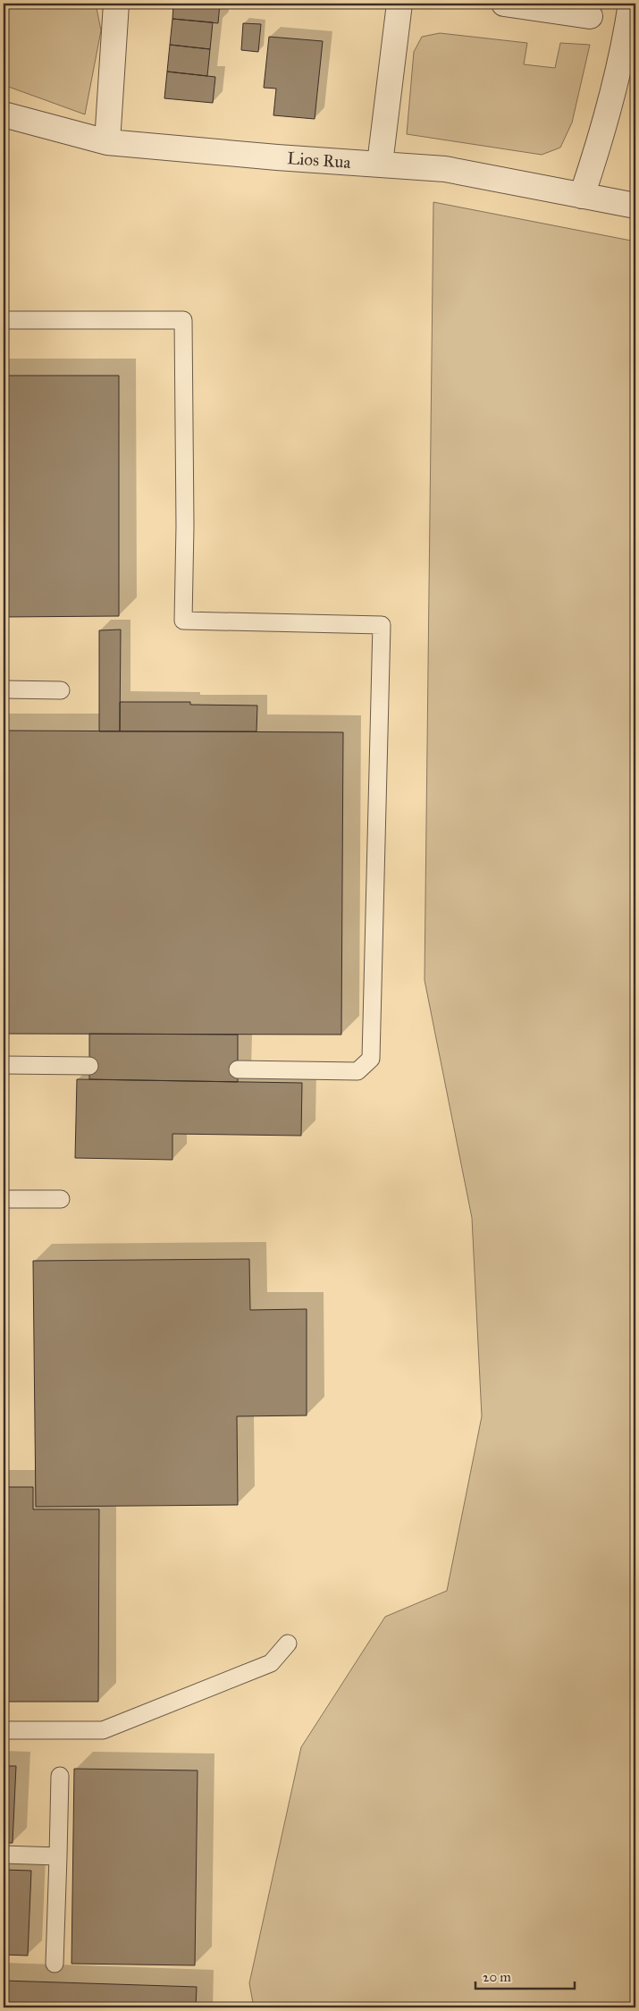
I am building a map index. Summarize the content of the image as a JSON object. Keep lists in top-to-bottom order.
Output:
{
  "streets": {
    "street": ["Lios Rua"]
  },
  "scale_bar": "20 m"
}
